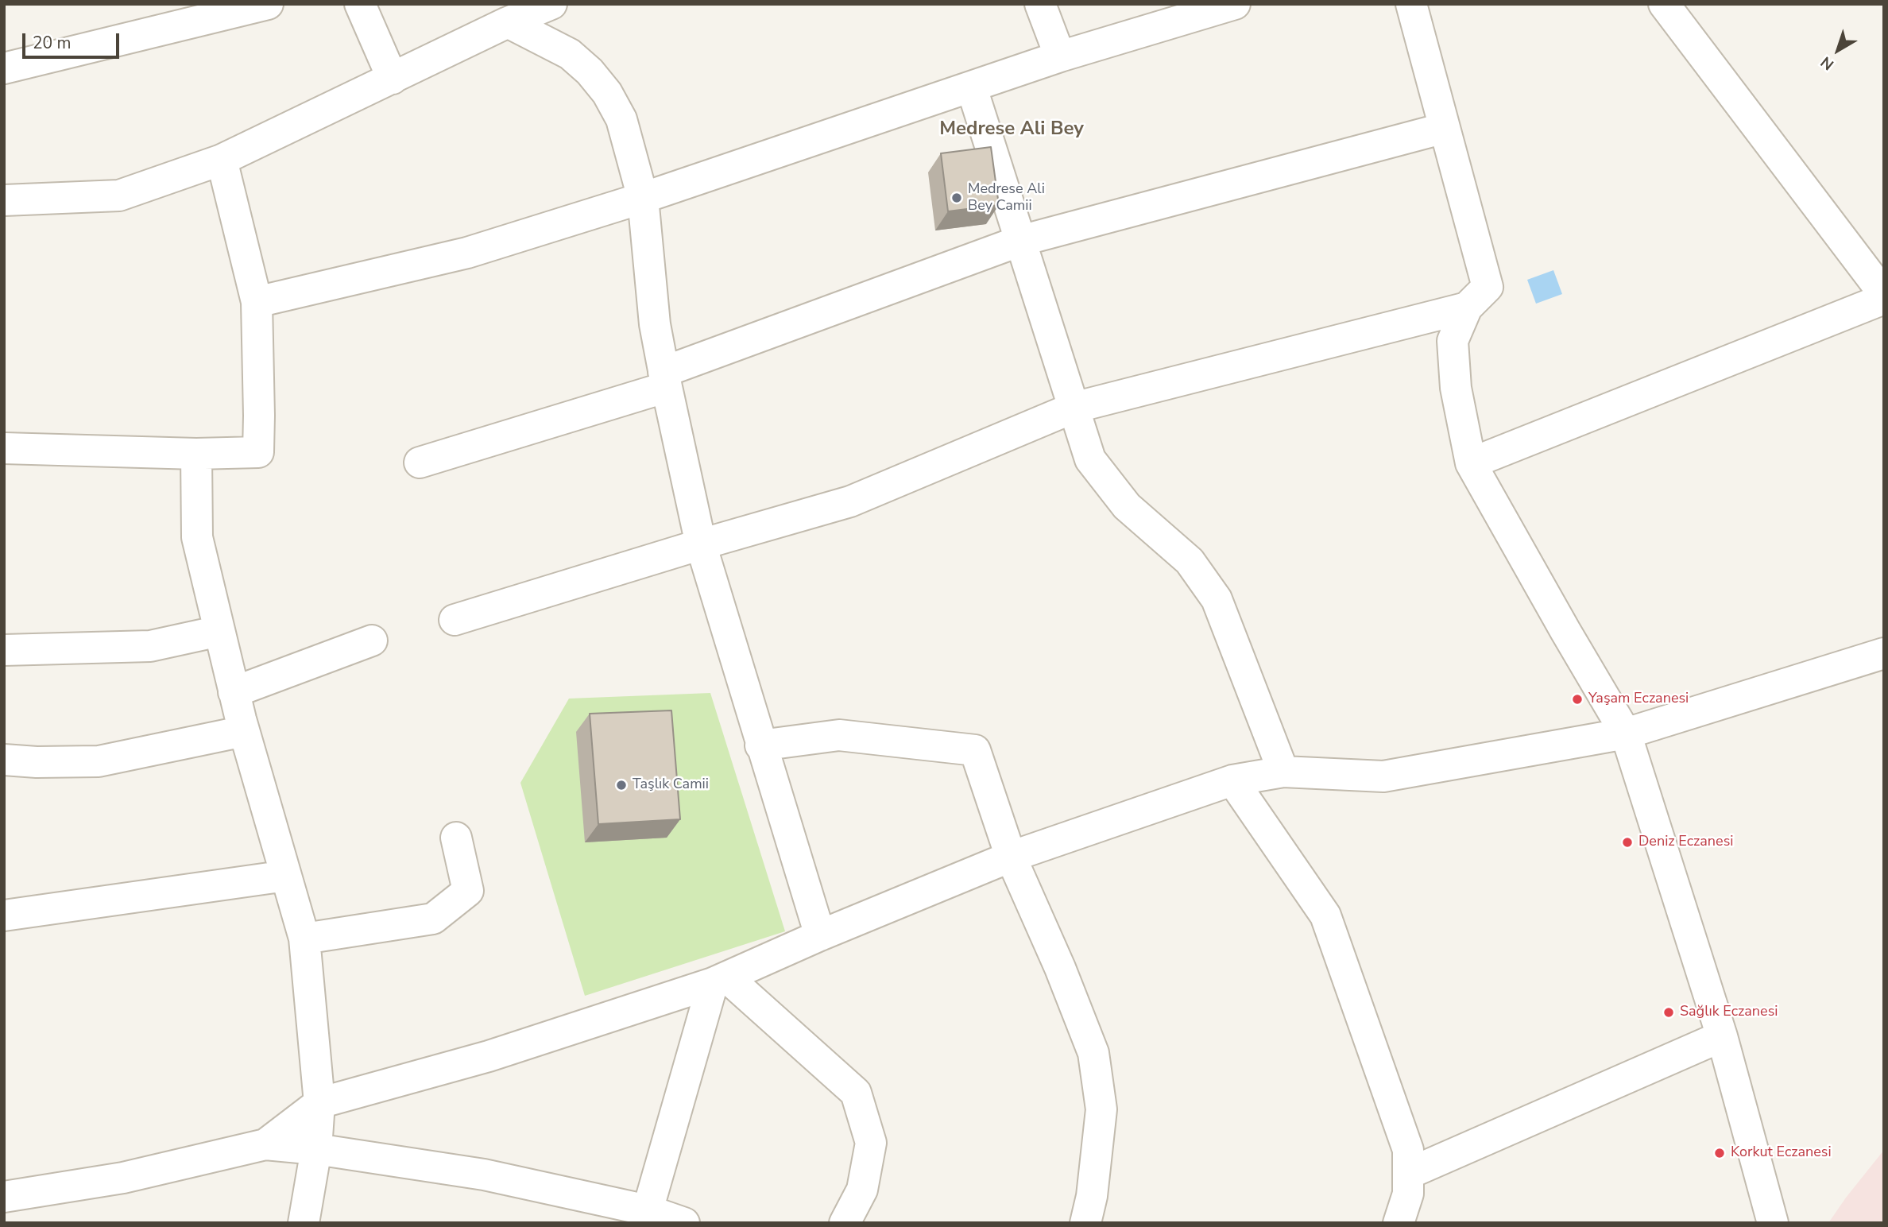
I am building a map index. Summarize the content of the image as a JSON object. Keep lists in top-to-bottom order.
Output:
{
  "districts": ["Medrese Ali Bey"],
  "places": [
    "Medrese Ali Bey Camii",
    "Yaşam Eczanesi",
    "Taşlık Camii",
    "Deniz Eczanesi",
    "Sağlık Eczanesi",
    "Korkut Eczanesi"
  ],
  "scale_bar": "20 m",
  "north": "bottom left"
}
